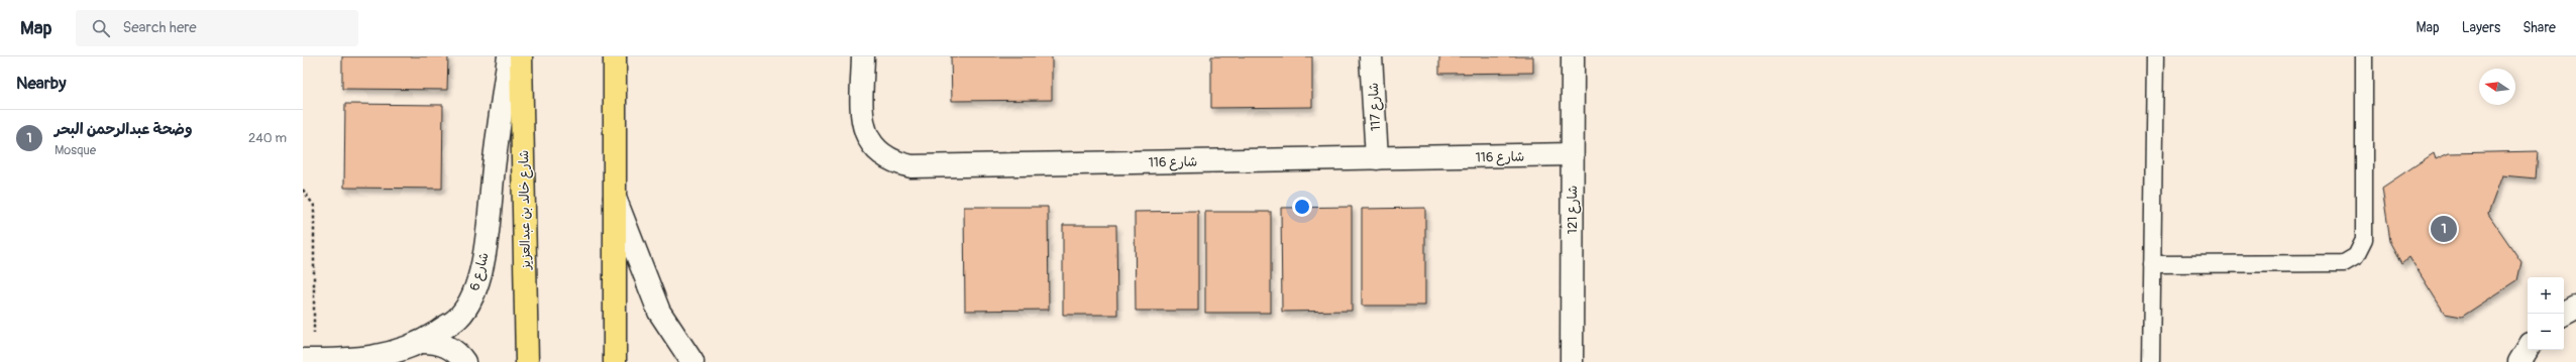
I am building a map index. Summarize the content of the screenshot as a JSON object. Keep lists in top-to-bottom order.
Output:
{
  "streets": {
    "main road": ["شارع خالد بن عبدالعزيز"],
    "street": [
      "شارع 117",
      "شارع 116",
      "شارع 121",
      "شارع 6"
    ]
  },
  "crossings": [
    ["شارع 117", "شارع 116"],
    ["شارع 116", "شارع 121"]
  ],
  "north": "left",
  "page": {
    "header": "Map",
    "search": "Search here",
    "nav": ["Map", "Layers", "Share"],
    "heading": "Nearby",
    "list": [
      {
        "mark": "1",
        "name": "وضحة عبدالرحمن البحر",
        "note": "Mosque",
        "value": "240 m"
      }
    ],
    "pins": "1",
    "map_buttons": ["+", "−"]
  }
}
